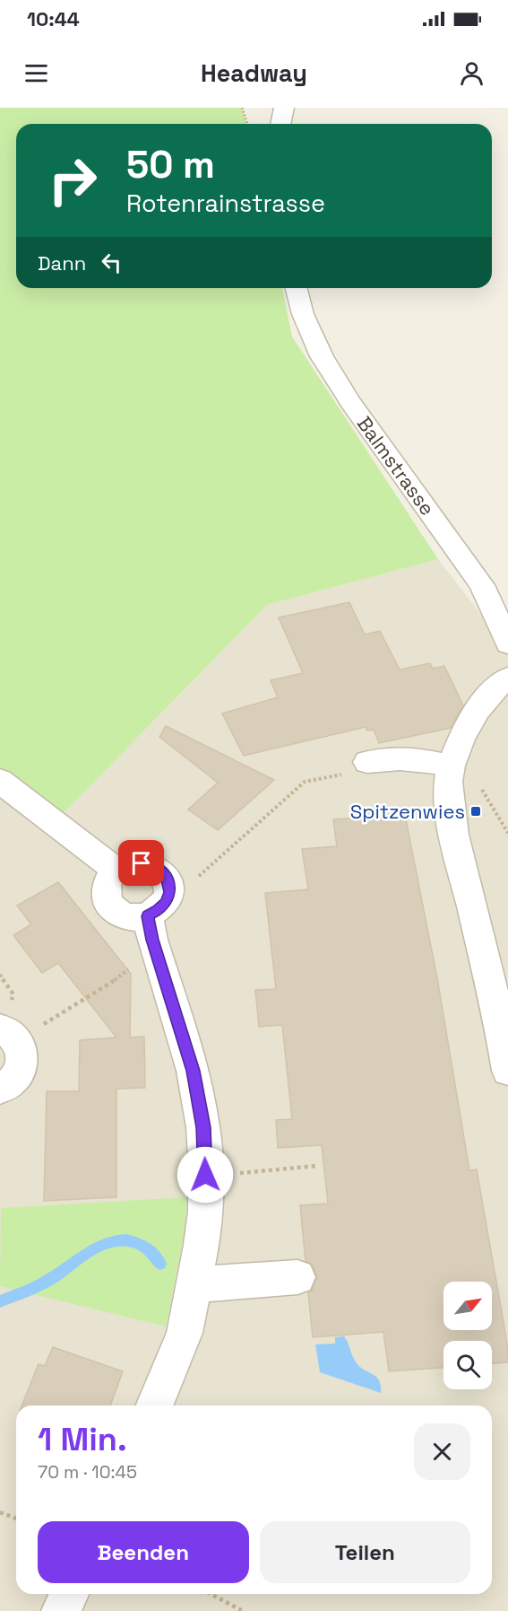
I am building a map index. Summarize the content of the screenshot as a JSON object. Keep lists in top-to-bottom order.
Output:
{
  "streets": {
    "street": ["Balmstrasse"]
  },
  "places": {
    "transit": ["Spitzenwies"]
  },
  "north": "top right",
  "page": {
    "status": "10:44",
    "header": "Headway",
    "turn": ["50 m", "Rotenrainstrasse"],
    "then": "Dann",
    "heading": ["1 Min.", "70 m · 10:45"],
    "buttons": ["Beenden", "Teilen"]
  }
}
